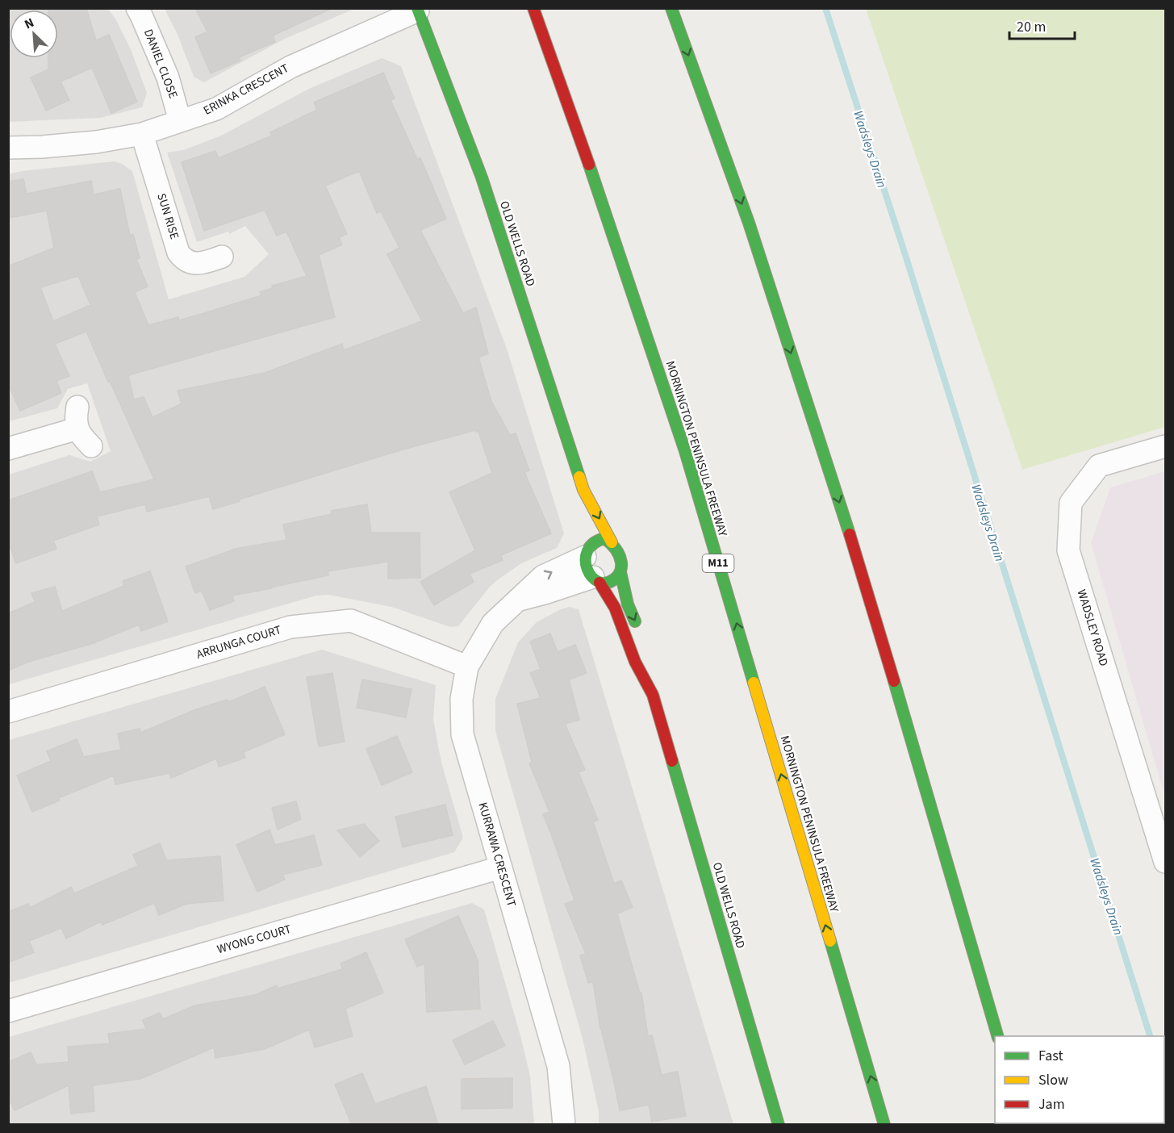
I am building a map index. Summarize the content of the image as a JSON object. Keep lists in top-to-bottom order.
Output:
{
  "streets": {
    "main road": ["OLD WELLS ROAD", "MORNINGTON PENINSULA FREEWAY", "M11"],
    "street": [
      "DANIEL CLOSE",
      "ERINKA CRESCENT",
      "SUN RISE",
      "WADSLEY ROAD",
      "ARRUNGA COURT",
      "KURRAWA CRESCENT",
      "WYONG COURT"
    ]
  },
  "crossings": [
    ["DANIEL CLOSE", "ERINKA CRESCENT"],
    ["ERINKA CRESCENT", "SUN RISE"],
    ["ERINKA CRESCENT", "OLD WELLS ROAD"],
    ["OLD WELLS ROAD", "KURRAWA CRESCENT"],
    ["ARRUNGA COURT", "KURRAWA CRESCENT"],
    ["KURRAWA CRESCENT", "WYONG COURT"]
  ],
  "one_way": ["MORNINGTON PENINSULA FREEWAY"],
  "water": ["Wadsleys Drain"],
  "legend": ["Fast", "Slow", "Jam"],
  "scale_bar": "20 m",
  "north": "top left"
}
